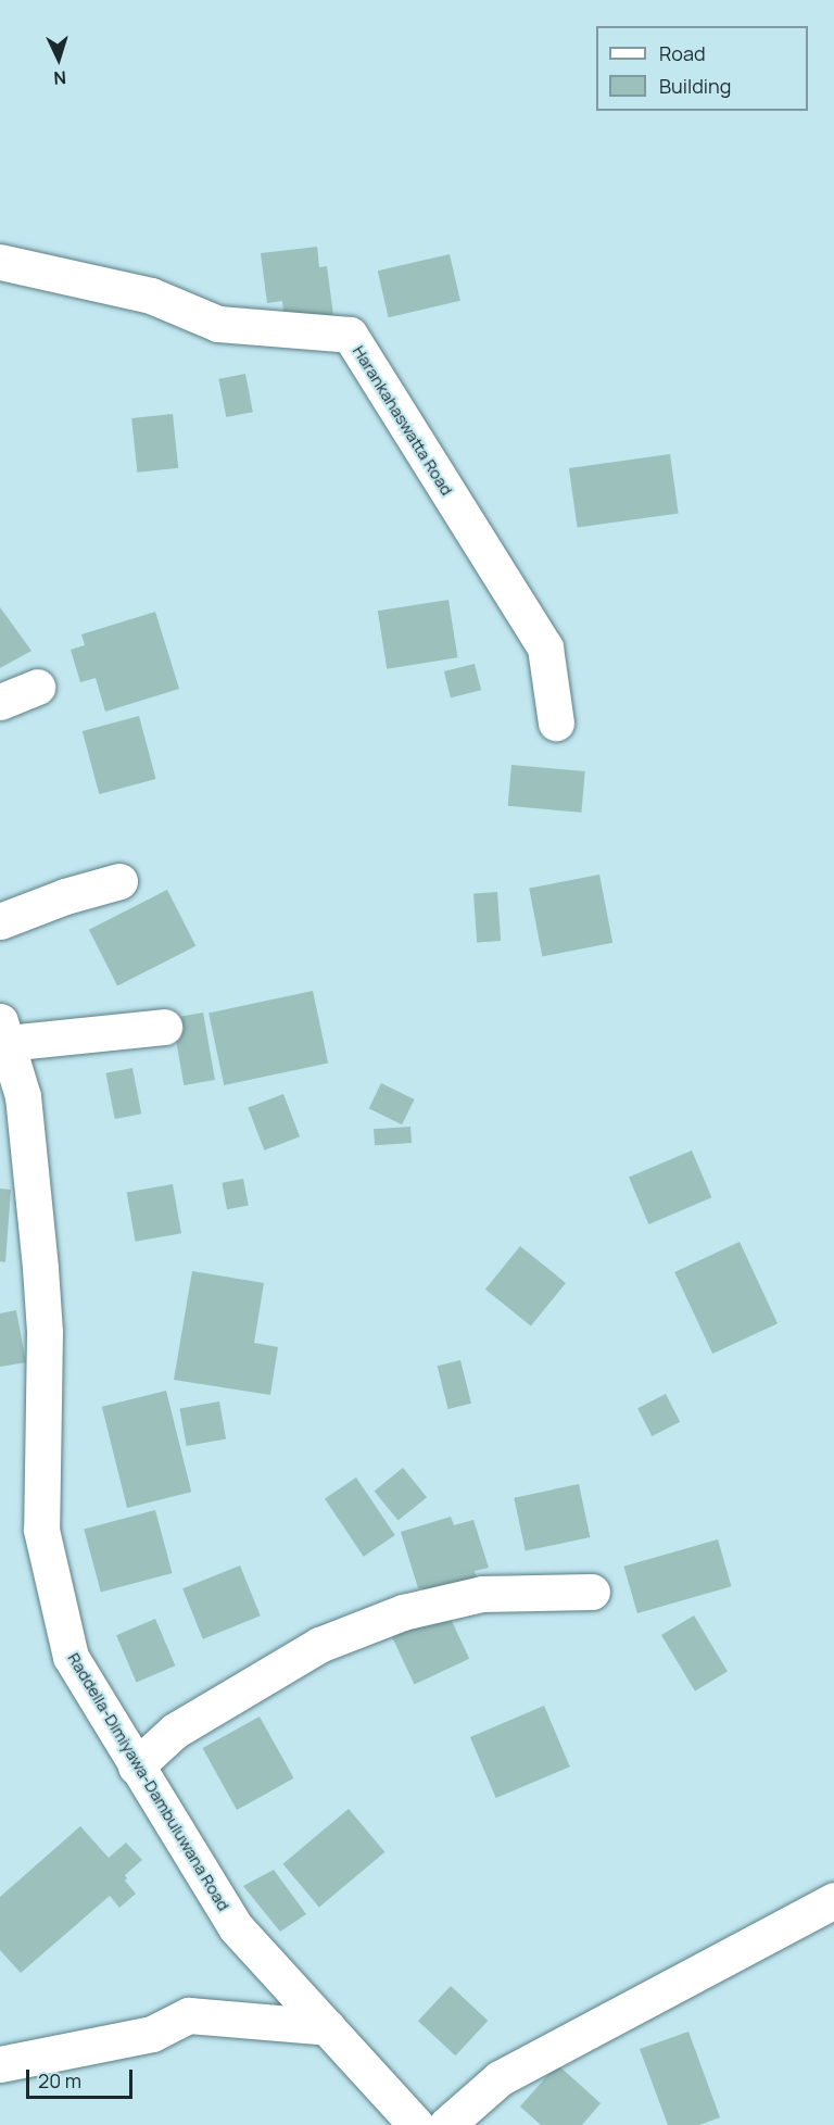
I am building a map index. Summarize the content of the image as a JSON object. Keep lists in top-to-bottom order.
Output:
{
  "streets": {
    "street": ["Harankahaswatta Road", "Raddella-Dimiyawa-Dambuluwana Road"]
  },
  "legend": ["Road", "Building"],
  "scale_bar": "20 m",
  "north": "bottom"
}
